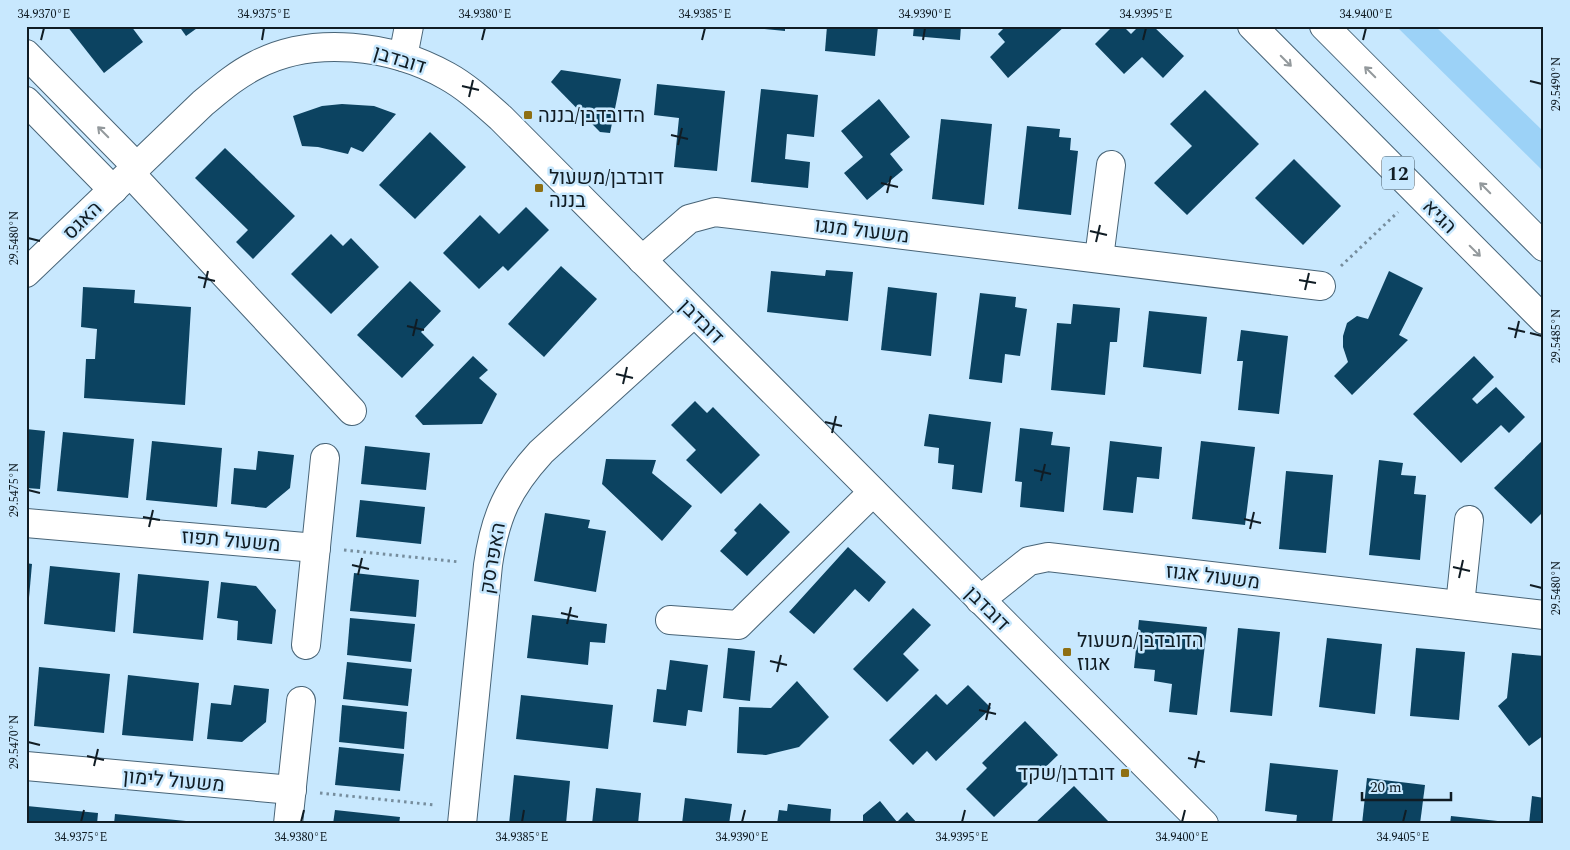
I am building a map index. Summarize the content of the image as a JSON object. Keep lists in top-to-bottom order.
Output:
{
  "streets": {
    "main road": [
      "דובדבן",
      "12",
      "הגיא",
      "האגס",
      "משעול מנגו",
      "משעול תפוז",
      "האפרסק",
      "משעול אגוז",
      "משעול לימון"
    ]
  },
  "crossings": [
    ["דובדבן", "האגס"],
    ["דובדבן", "משעול מנגו"],
    ["דובדבן", "האפרסק"],
    ["דובדבן", "משעול אגוז"]
  ],
  "places": {
    "transit": [
      "הדובדבן/בננה",
      "דובדבן/משעול בננה",
      "הדובדבן/משעול אגוז",
      "דובדבן/שקד"
    ]
  },
  "scale_bar": "20 m",
  "coordinates": [
    "34.9370°E",
    "34.9375°E",
    "34.9380°E",
    "34.9385°E",
    "34.9390°E",
    "34.9395°E",
    "34.9400°E",
    "29.5490°N",
    "29.5480°N",
    "29.5485°N",
    "29.5475°N",
    "29.5470°N",
    "34.9405°E"
  ]
}
